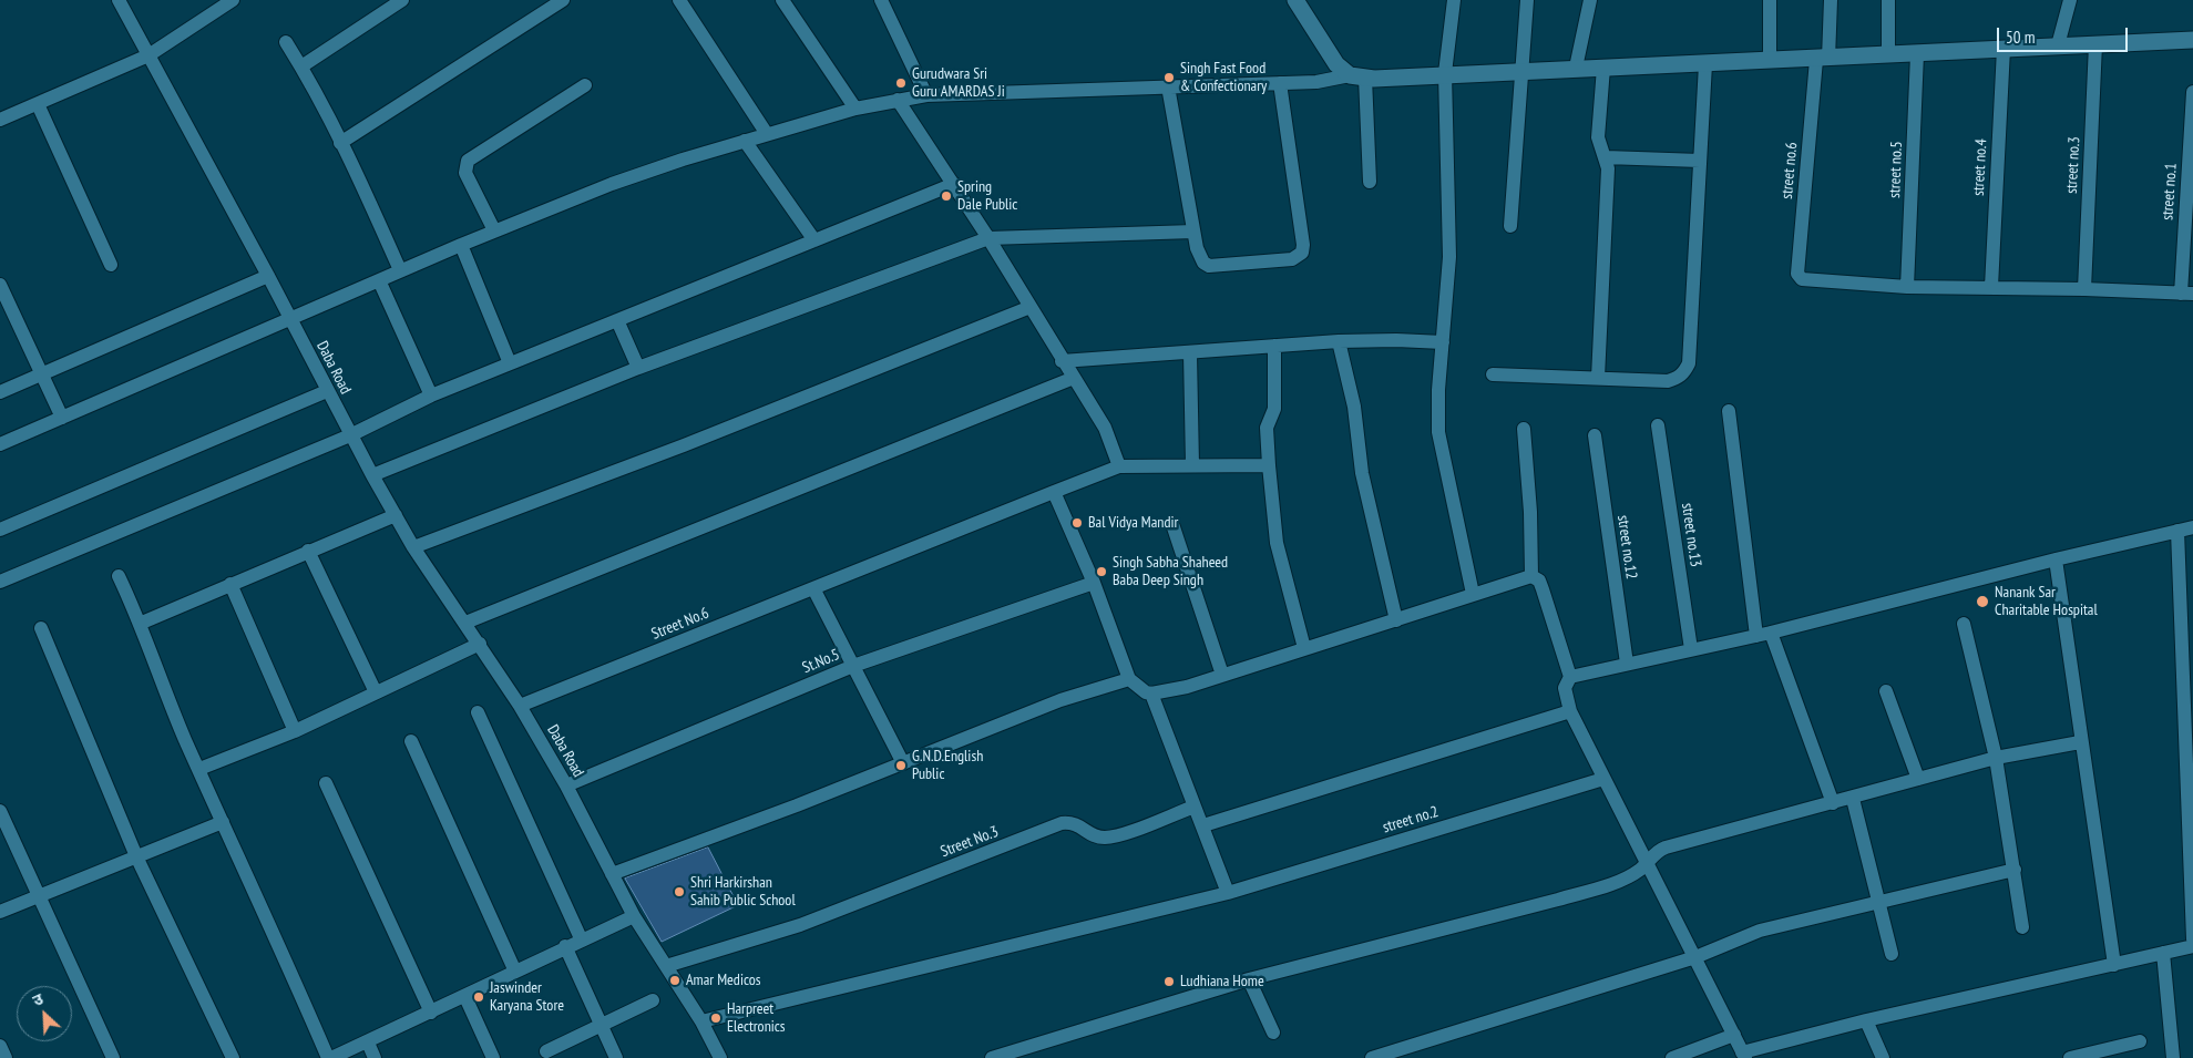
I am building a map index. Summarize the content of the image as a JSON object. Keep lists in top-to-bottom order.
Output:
{
  "streets": {
    "street": [
      "street no.3",
      "street no.4",
      "street no.5",
      "street no.6",
      "street no.1",
      "Daba Road",
      "street no.13",
      "street no.12",
      "Street No.6",
      "St.No.5",
      "street no.2",
      "Street No.3"
    ]
  },
  "crossings": [
    ["street no.5", "street no.6"],
    ["Daba Road", "Street No.6"],
    ["Daba Road", "St.No.5"],
    ["Daba Road", "street no.2"],
    ["Daba Road", "Street No.3"]
  ],
  "places": [
    "Singh Fast Food & Confectionary",
    "Gurudwara Sri Guru AMARDAS Ji",
    "Spring Dale Public",
    "Bal Vidya Mandir",
    "Singh Sabha Shaheed Baba Deep Singh",
    "Nanank Sar Charitable Hospital",
    "G.N.D.English Public",
    "Shri Harkirshan Sahib Public School",
    "Amar Medicos",
    "Ludhiana Home",
    "Jaswinder Karyana Store",
    "Harpreet Electronics"
  ],
  "scale_bar": "50 m",
  "north": "top left"
}
